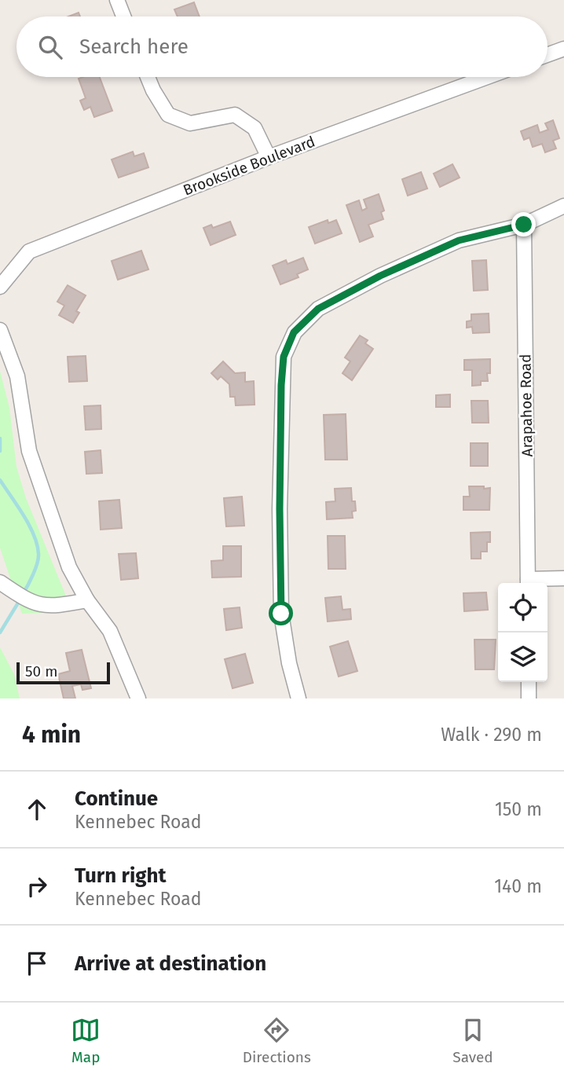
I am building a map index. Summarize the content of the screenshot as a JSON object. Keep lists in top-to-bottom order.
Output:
{
  "streets": {
    "street": ["Brookside Boulevard", "Arapahoe Road"]
  },
  "scale_bar": "50 m",
  "page": {
    "search": "Search here",
    "scale": "50 m",
    "heading": ["4 min", "Walk · 290 m"],
    "list": [
      ["Continue", "Kennebec Road", "150 m"],
      ["Turn right", "Kennebec Road", "140 m"],
      "Arrive at destination"
    ],
    "nav": ["Map", "Directions", "Saved"]
  }
}
